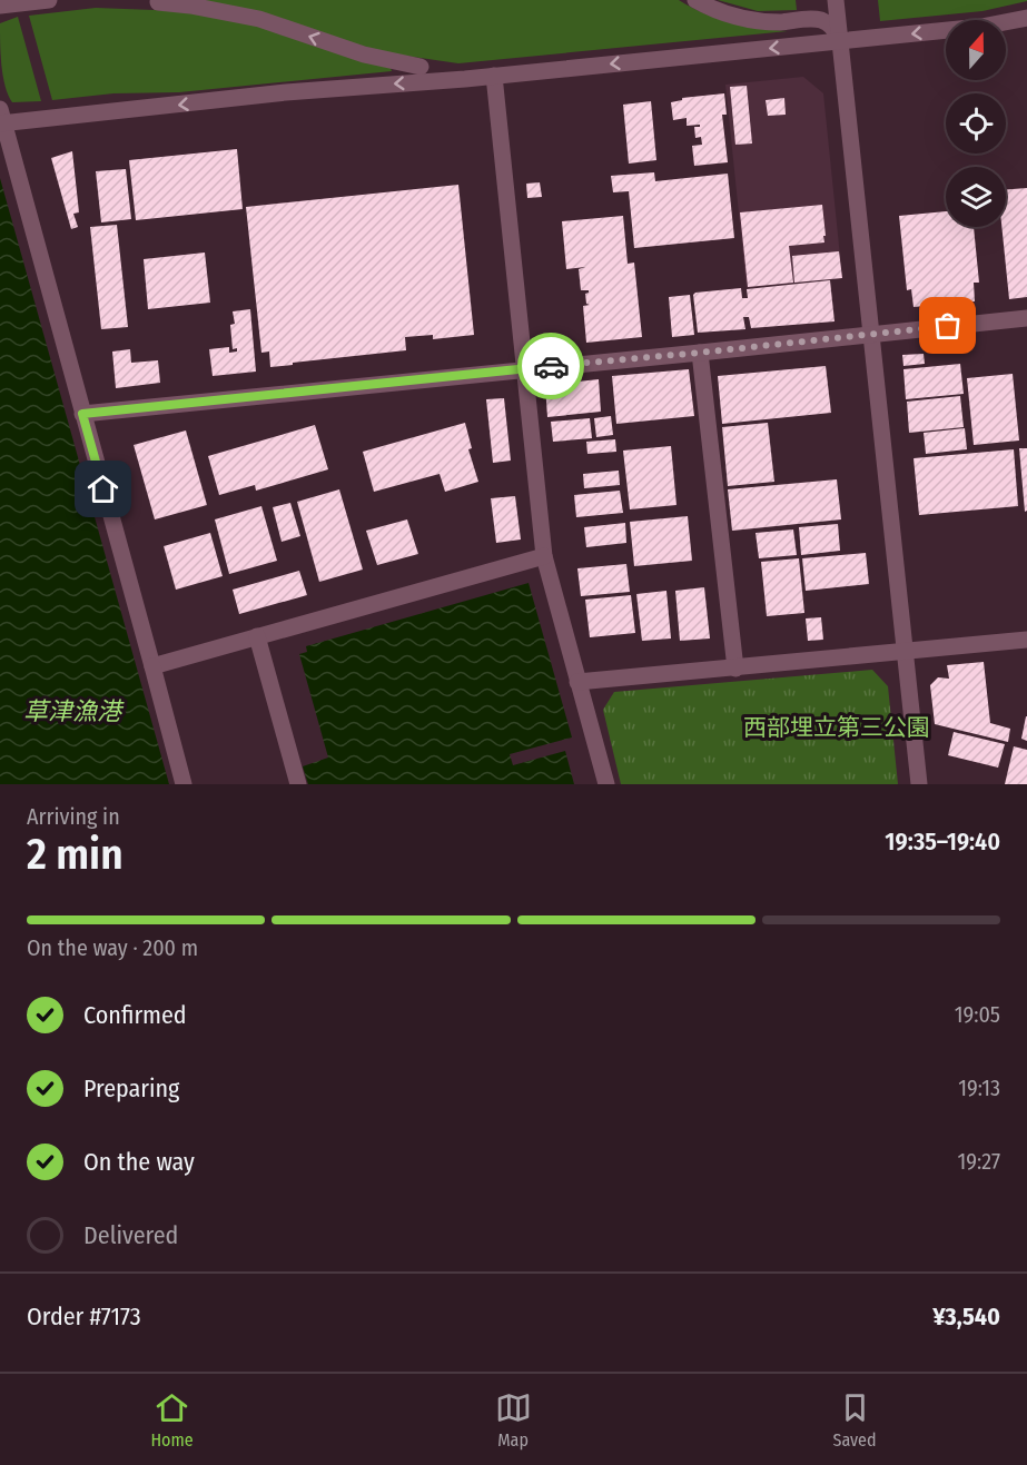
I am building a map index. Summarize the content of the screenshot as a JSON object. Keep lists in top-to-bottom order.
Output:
{
  "water": ["草津漁港"],
  "parks": ["西部埋立第三公園"],
  "north": "top",
  "page": {
    "heading": ["2 min", "Arriving in", "19:35–19:40"],
    "panel": ["Order #7173", "¥3,540"],
    "bar": "On the way · 200 m",
    "list": [
      ["Confirmed", "19:05"],
      ["Preparing", "19:13"],
      ["On the way", "19:27"],
      "Delivered"
    ],
    "tabs": ["Home", "Map", "Saved"]
  }
}
